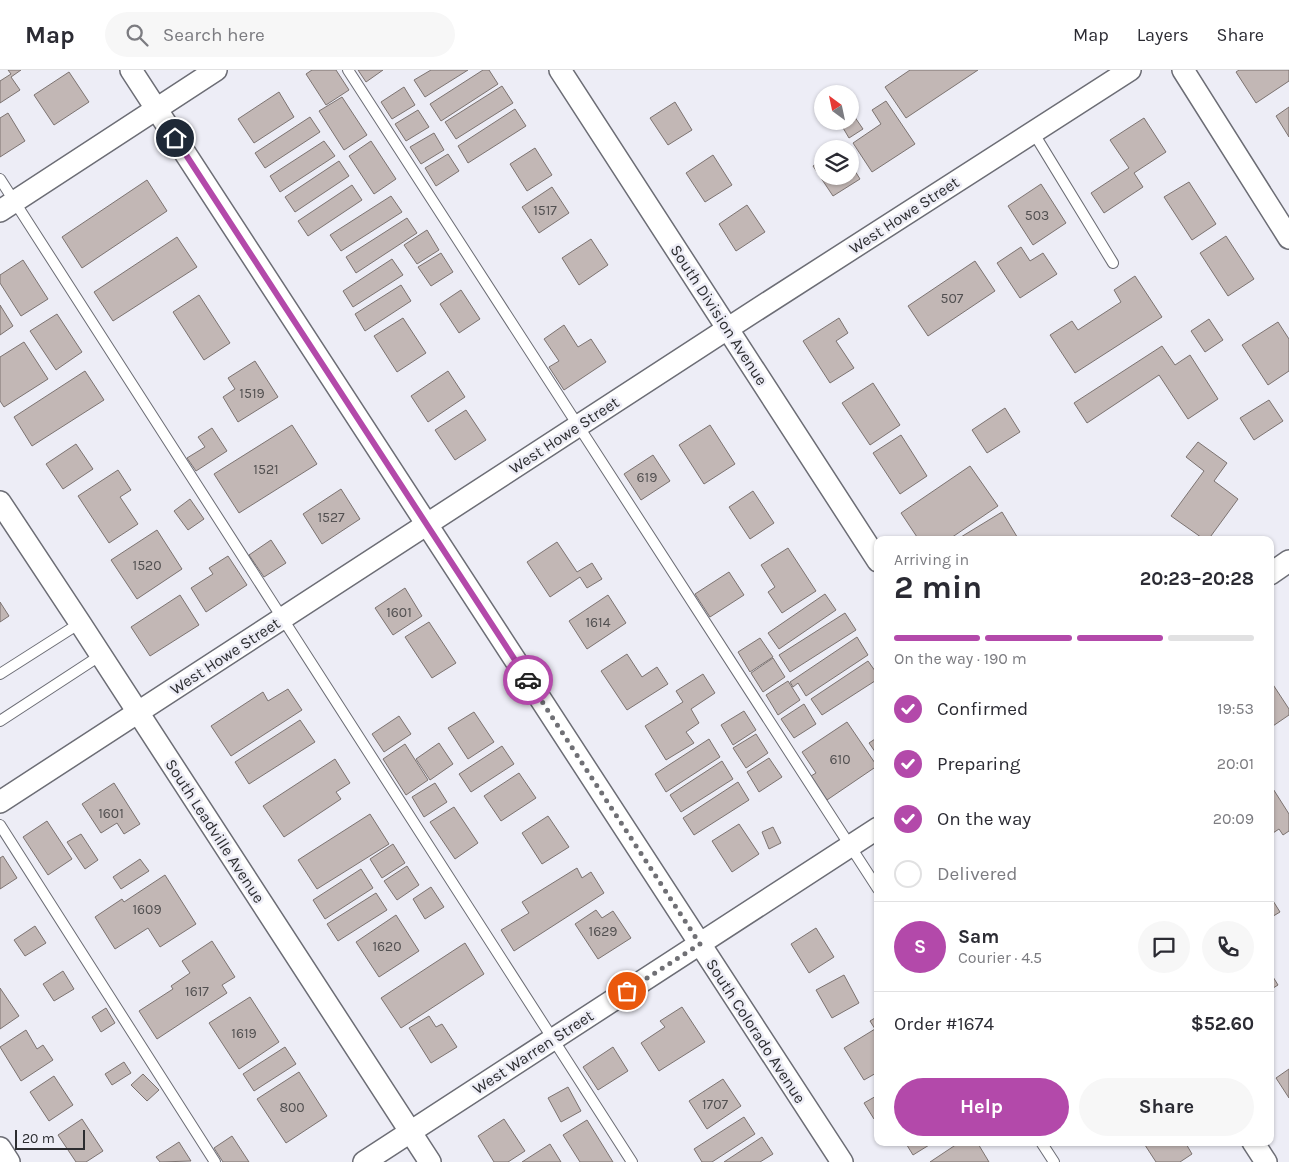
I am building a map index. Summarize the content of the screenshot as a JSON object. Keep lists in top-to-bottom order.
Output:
{
  "streets": {
    "street": [
      "West Howe Street",
      "South Division Avenue",
      "South Leadville Avenue",
      "South Colorado Avenue",
      "West Warren Street"
    ]
  },
  "crossings": [
    ["West Howe Street", "South Division Avenue"],
    ["West Howe Street", "South Leadville Avenue"],
    ["West Howe Street", "South Colorado Avenue"],
    ["South Leadville Avenue", "West Warren Street"],
    ["South Colorado Avenue", "West Warren Street"]
  ],
  "house_numbers": [
    "1517",
    "503",
    "507",
    "1519",
    "1521",
    "619",
    "1527",
    "1520",
    "1601",
    "1614",
    "610",
    "1601",
    "1609",
    "1629",
    "1620",
    "1617",
    "1619",
    "1707",
    "800"
  ],
  "scale_bar": "20 m",
  "north": "top left",
  "page": {
    "header": "Map",
    "search": "Search here",
    "nav": ["Map", "Layers", "Share"],
    "heading": ["2 min", "Arriving in", "20:23–20:28"],
    "panel": [
      "Sam",
      "Courier · 4.5",
      "Order #1674",
      "$52.60"
    ],
    "bar": "On the way · 190 m",
    "list": [
      ["Confirmed", "19:53"],
      ["Preparing", "20:01"],
      ["On the way", "20:09"],
      "Delivered"
    ],
    "round": "S",
    "buttons": ["Help", "Share"],
    "scale": "20 m"
  }
}
